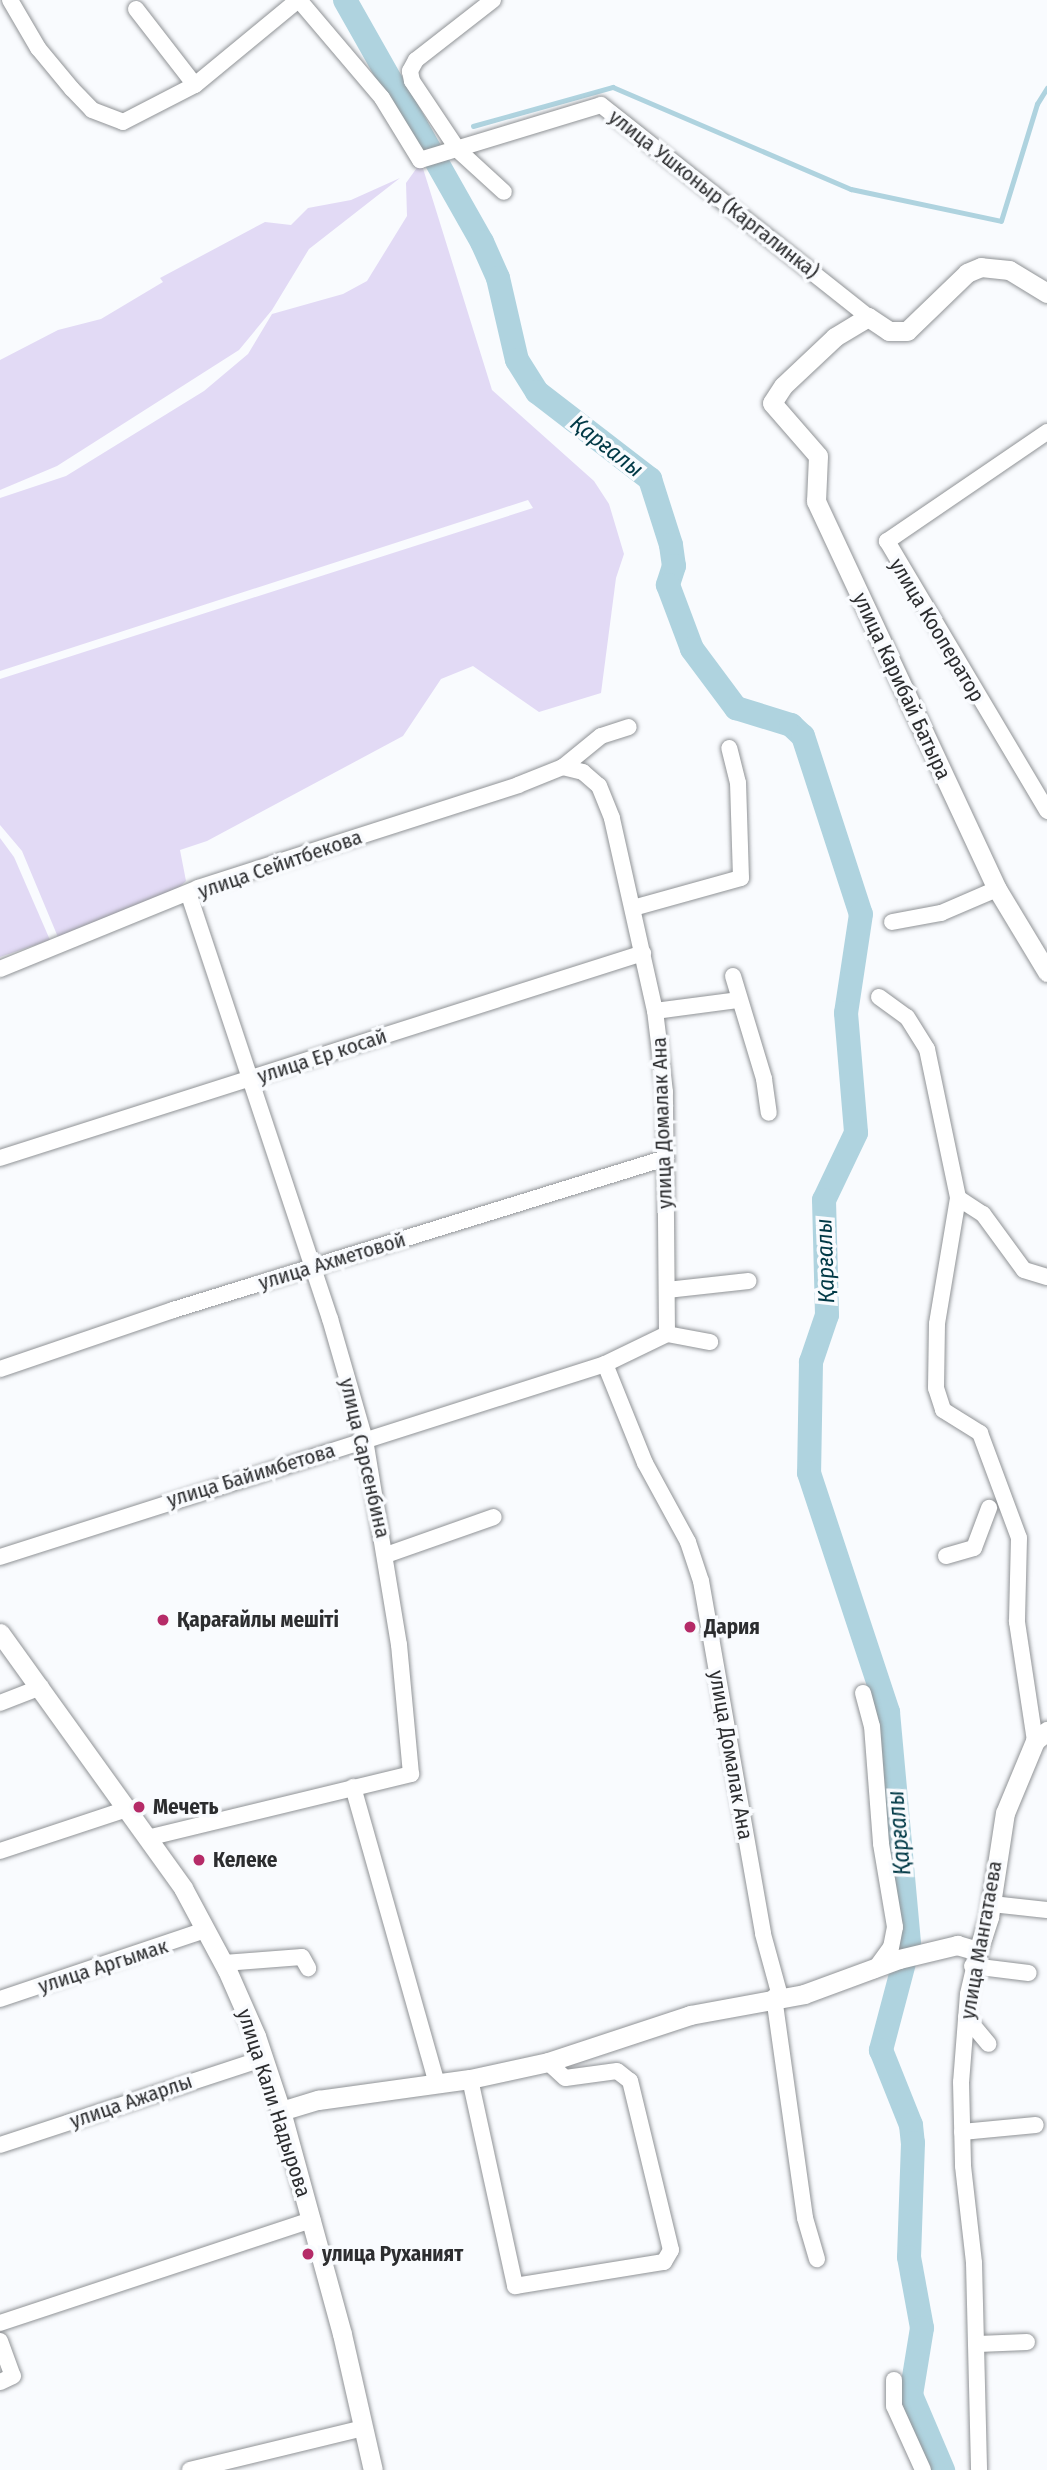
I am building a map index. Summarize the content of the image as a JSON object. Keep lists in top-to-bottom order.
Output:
{
  "streets": {
    "street": [
      "улица Ушконыр (Каргалинка)",
      "улица Кооператор",
      "улица Карибай Батыра",
      "улица Сейитбекова",
      "улица Ер косай",
      "улица Домалак Ана",
      "улица Ахметовой",
      "улица Сарсенбина",
      "улица Байимбетова",
      "улица Мангатаева",
      "улица Аргымак",
      "улица Ажарлы",
      "улица Кали Надырова"
    ]
  },
  "crossings": [
    ["улица Ушконыр (Каргалинка)", "улица Карибай Батыра"],
    ["улица Сейитбекова", "улица Домалак Ана"],
    ["улица Сейитбекова", "улица Сарсенбина"],
    ["улица Ер косай", "улица Домалак Ана"],
    ["улица Ер косай", "улица Сарсенбина"],
    ["улица Домалак Ана", "улица Ахметовой"],
    ["улица Домалак Ана", "улица Байимбетова"],
    ["улица Ахметовой", "улица Сарсенбина"],
    ["улица Сарсенбина", "улица Байимбетова"],
    ["улица Сарсенбина", "улица Кали Надырова"],
    ["улица Аргымак", "улица Кали Надырова"],
    ["улица Ажарлы", "улица Кали Надырова"]
  ],
  "water": ["Қарғалы"],
  "places": [
    "Қарағайлы мешіті",
    "Дария",
    "Мечеть",
    "Келеке",
    "улица Руханият"
  ]
}
